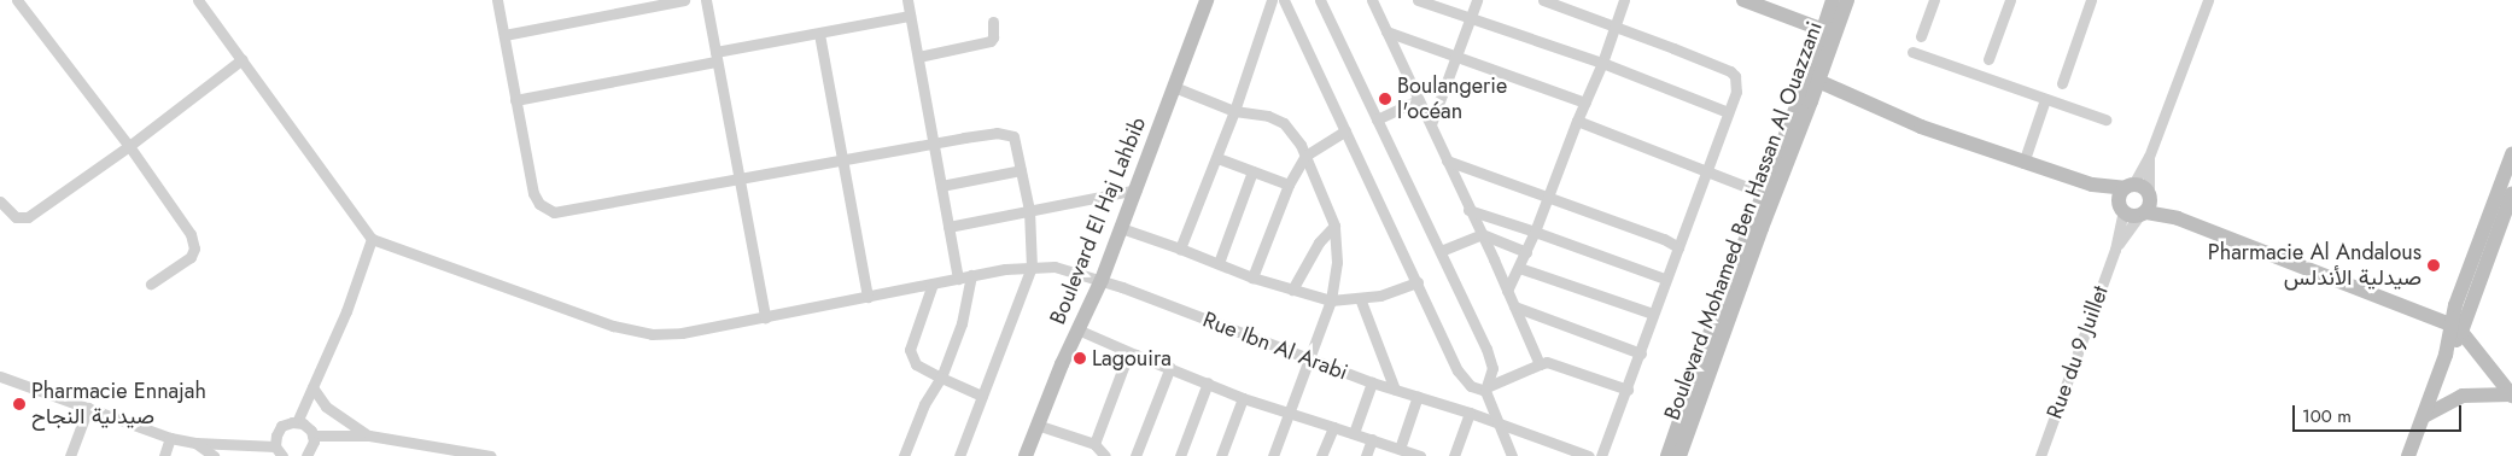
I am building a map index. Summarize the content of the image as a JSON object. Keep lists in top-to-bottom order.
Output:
{
  "streets": {
    "street": [
      "Boulevard El Haj Lahbib",
      "Boulevard Mohamed Ben Hassan Al Ouazzani",
      "Rue Ibn Al Arabi",
      "Rue du 9 Juillet"
    ]
  },
  "crossings": [
    ["Boulevard El Haj Lahbib", "Rue Ibn Al Arabi"]
  ],
  "places": [
    "Boulangerie l'océan",
    "Pharmacie Al Andalous صيدلية الأندلس",
    "Lagouira",
    "Pharmacie Ennajah صيدلية النجاح"
  ],
  "scale_bar": "100 m"
}
